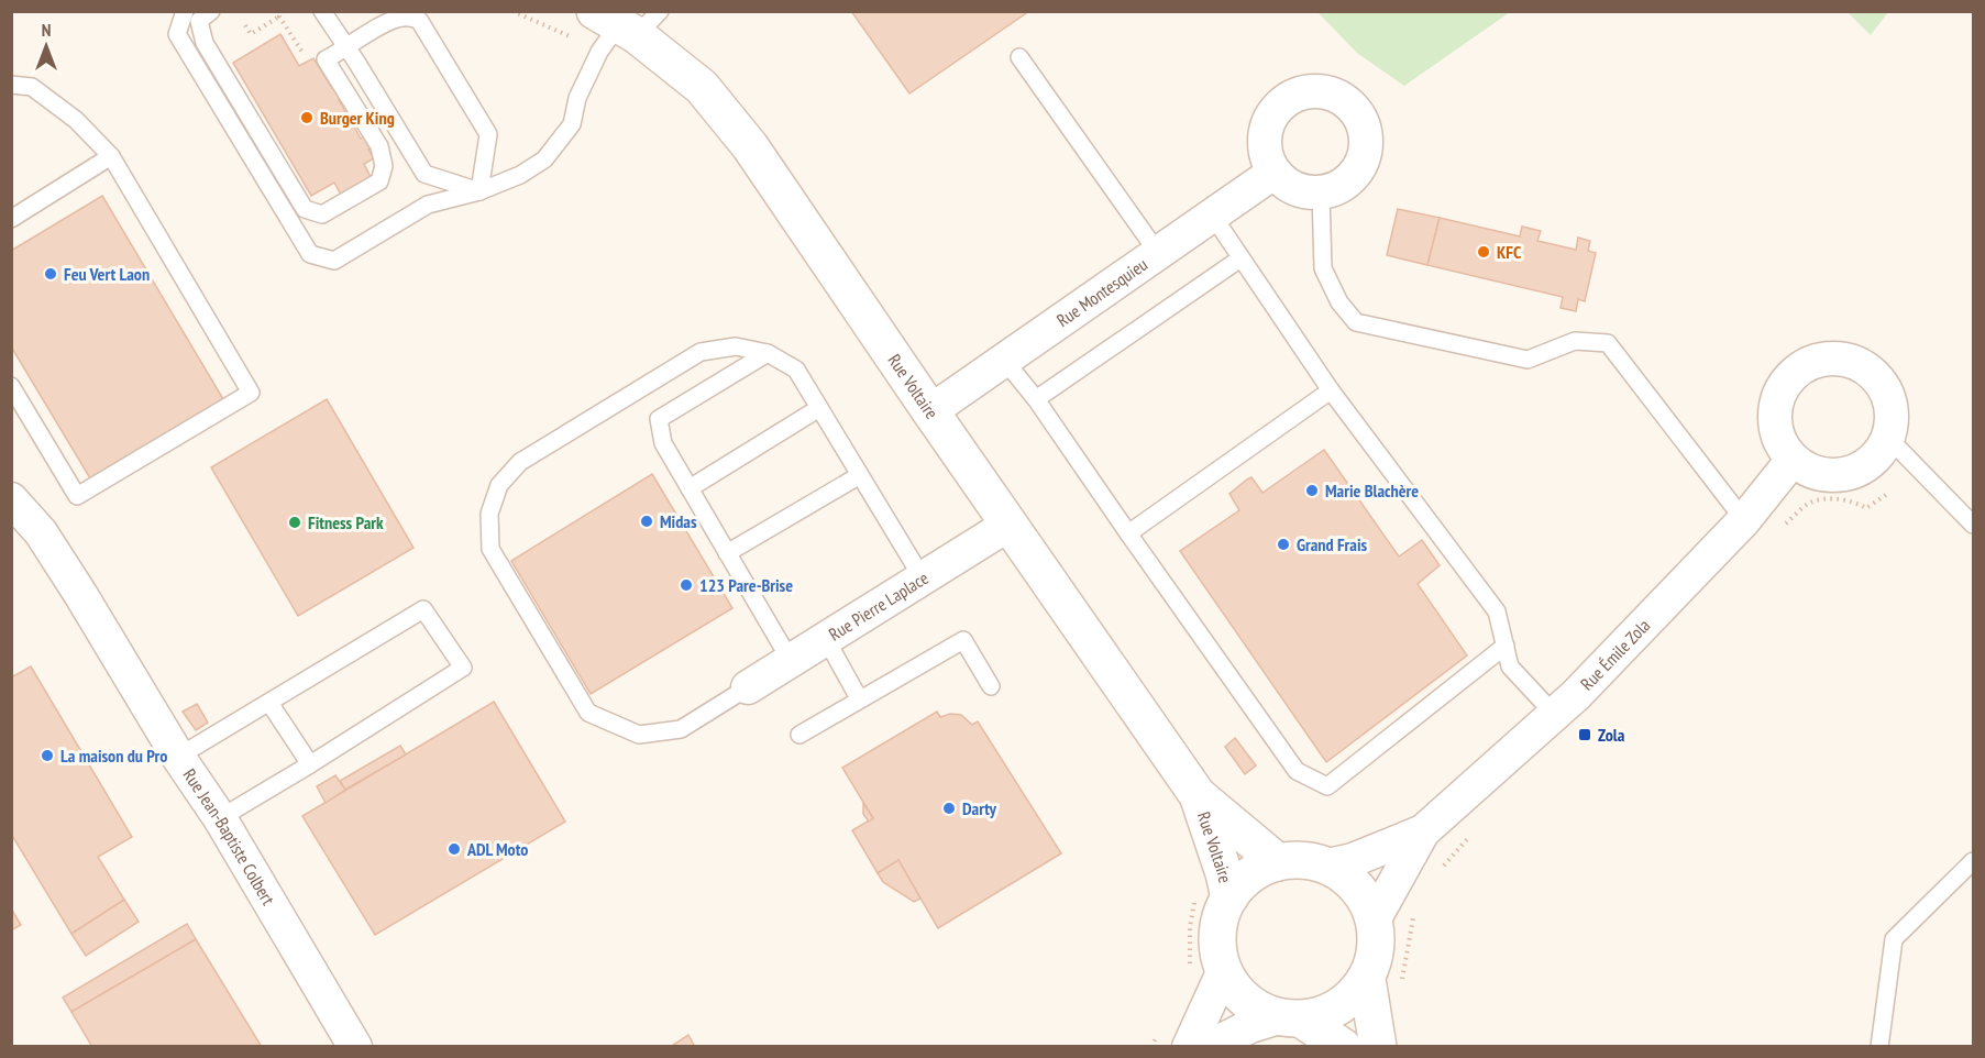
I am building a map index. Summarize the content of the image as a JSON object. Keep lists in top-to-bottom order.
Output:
{
  "streets": {
    "street": [
      "Rue Montesquieu",
      "Rue Voltaire",
      "Rue Pierre Laplace",
      "Rue Émile Zola",
      "Rue Jean-Baptiste Colbert"
    ]
  },
  "crossings": [
    ["Rue Montesquieu", "Rue Voltaire"],
    ["Rue Voltaire", "Rue Pierre Laplace"],
    ["Rue Voltaire", "Rue Émile Zola"]
  ],
  "places": {
    "other": [
      "Burger King",
      "KFC",
      "Feu Vert Laon",
      "Marie Blachère",
      "Midas",
      "Fitness Park",
      "Grand Frais",
      "123 Pare-Brise",
      "La maison du Pro",
      "Darty",
      "ADL Moto"
    ],
    "transit": ["Zola"]
  },
  "north": "top"
}
